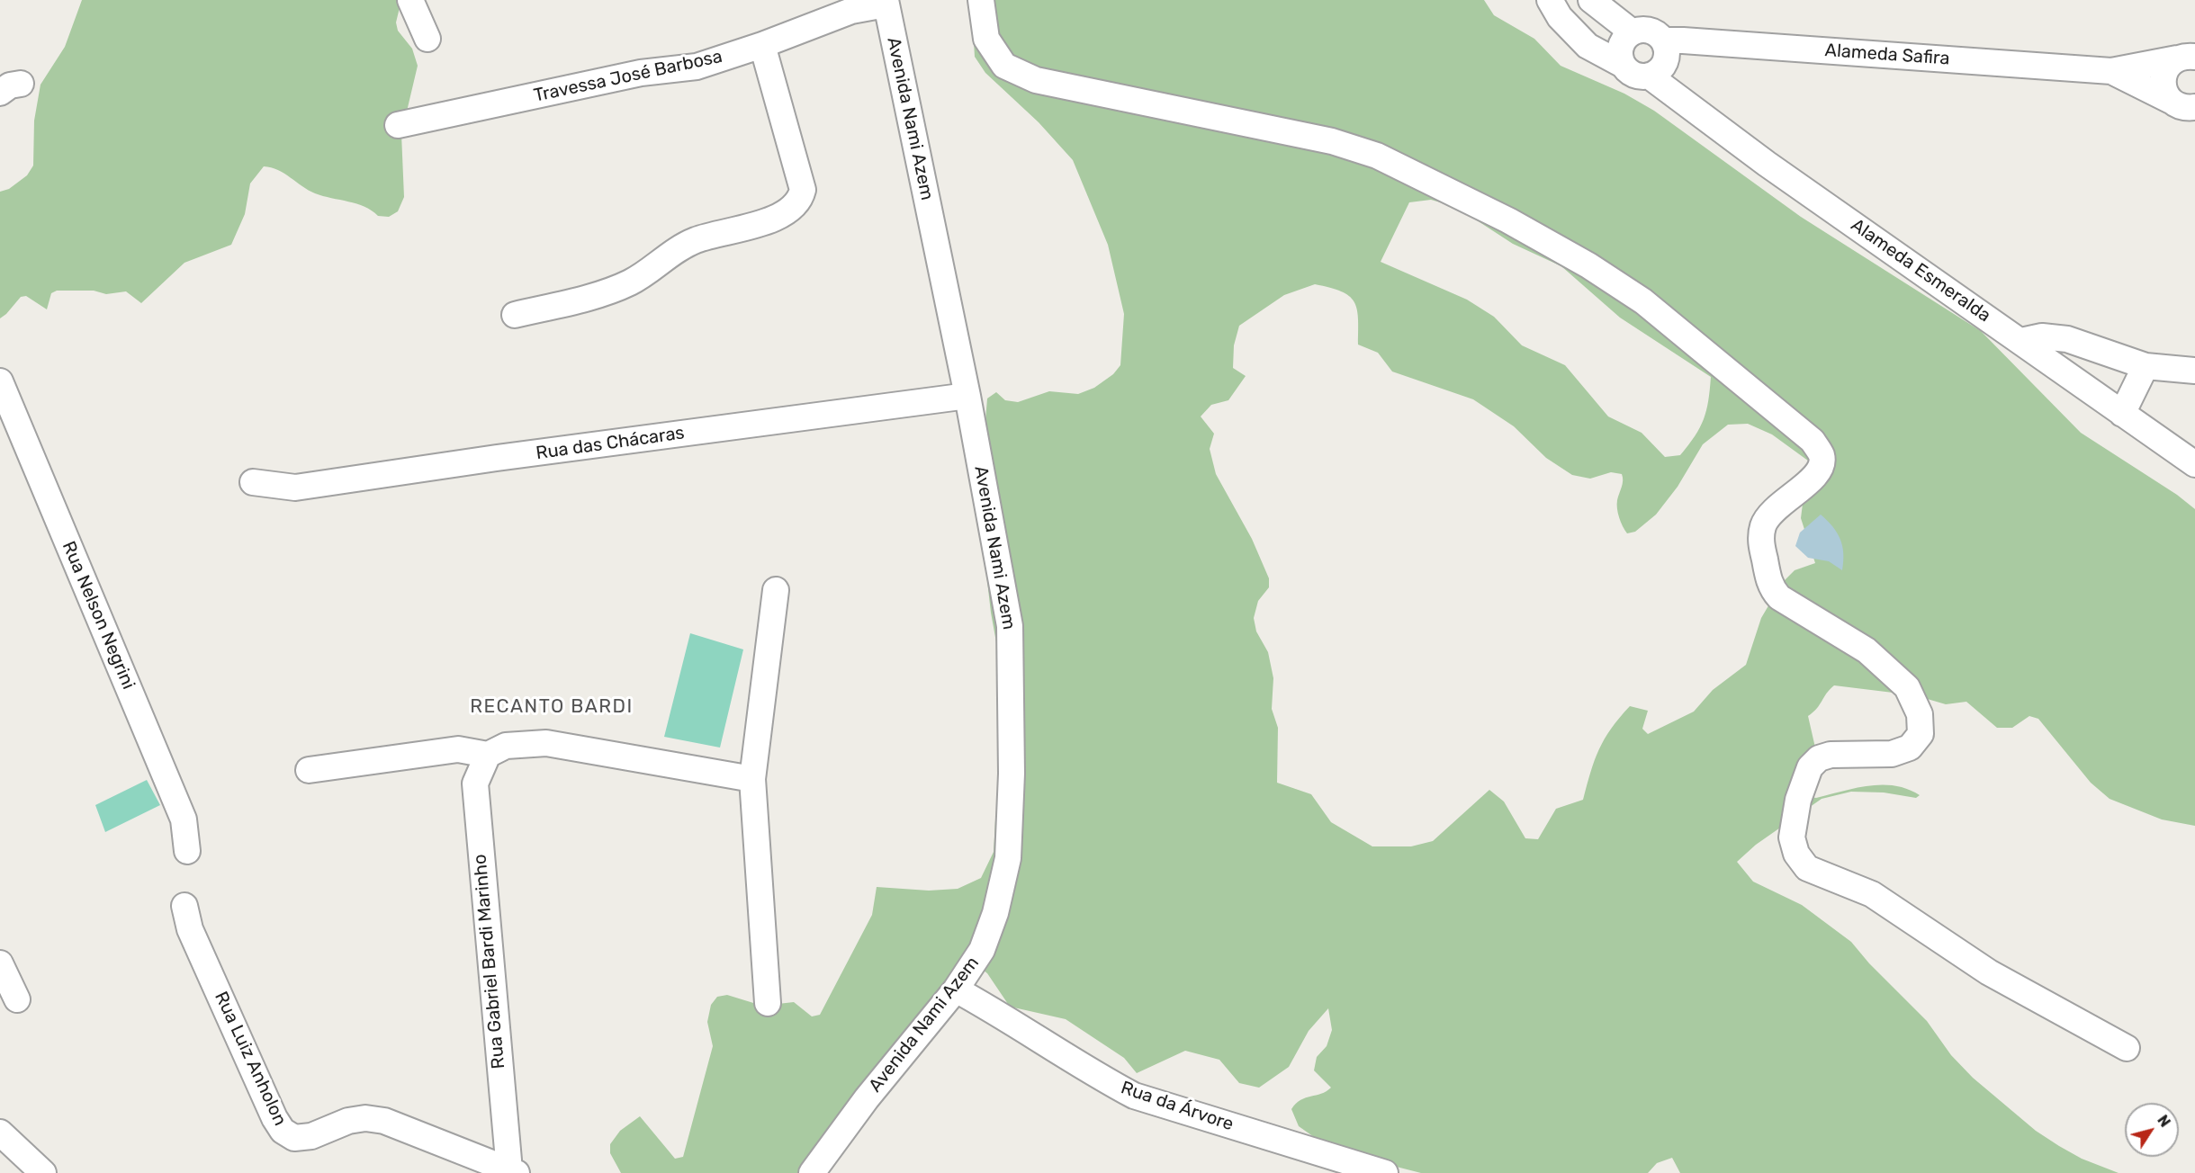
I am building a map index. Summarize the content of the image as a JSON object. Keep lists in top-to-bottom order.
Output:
{
  "streets": {
    "street": [
      "Alameda Safira",
      "Travessa José Barbosa",
      "Avenida Nami Azem",
      "Alameda Esmeralda",
      "Rua das Chácaras",
      "Rua Nelson Negrini",
      "Rua Gabriel Bardi Marinho",
      "Rua Luiz Anholon",
      "Rua da Árvore"
    ]
  },
  "crossings": [
    ["Alameda Safira", "Alameda Esmeralda"],
    ["Travessa José Barbosa", "Avenida Nami Azem"],
    ["Avenida Nami Azem", "Rua das Chácaras"],
    ["Avenida Nami Azem", "Rua da Árvore"],
    ["Rua Gabriel Bardi Marinho", "Rua Luiz Anholon"]
  ],
  "districts": ["RECANTO BARDI"],
  "north": "top right"
}
